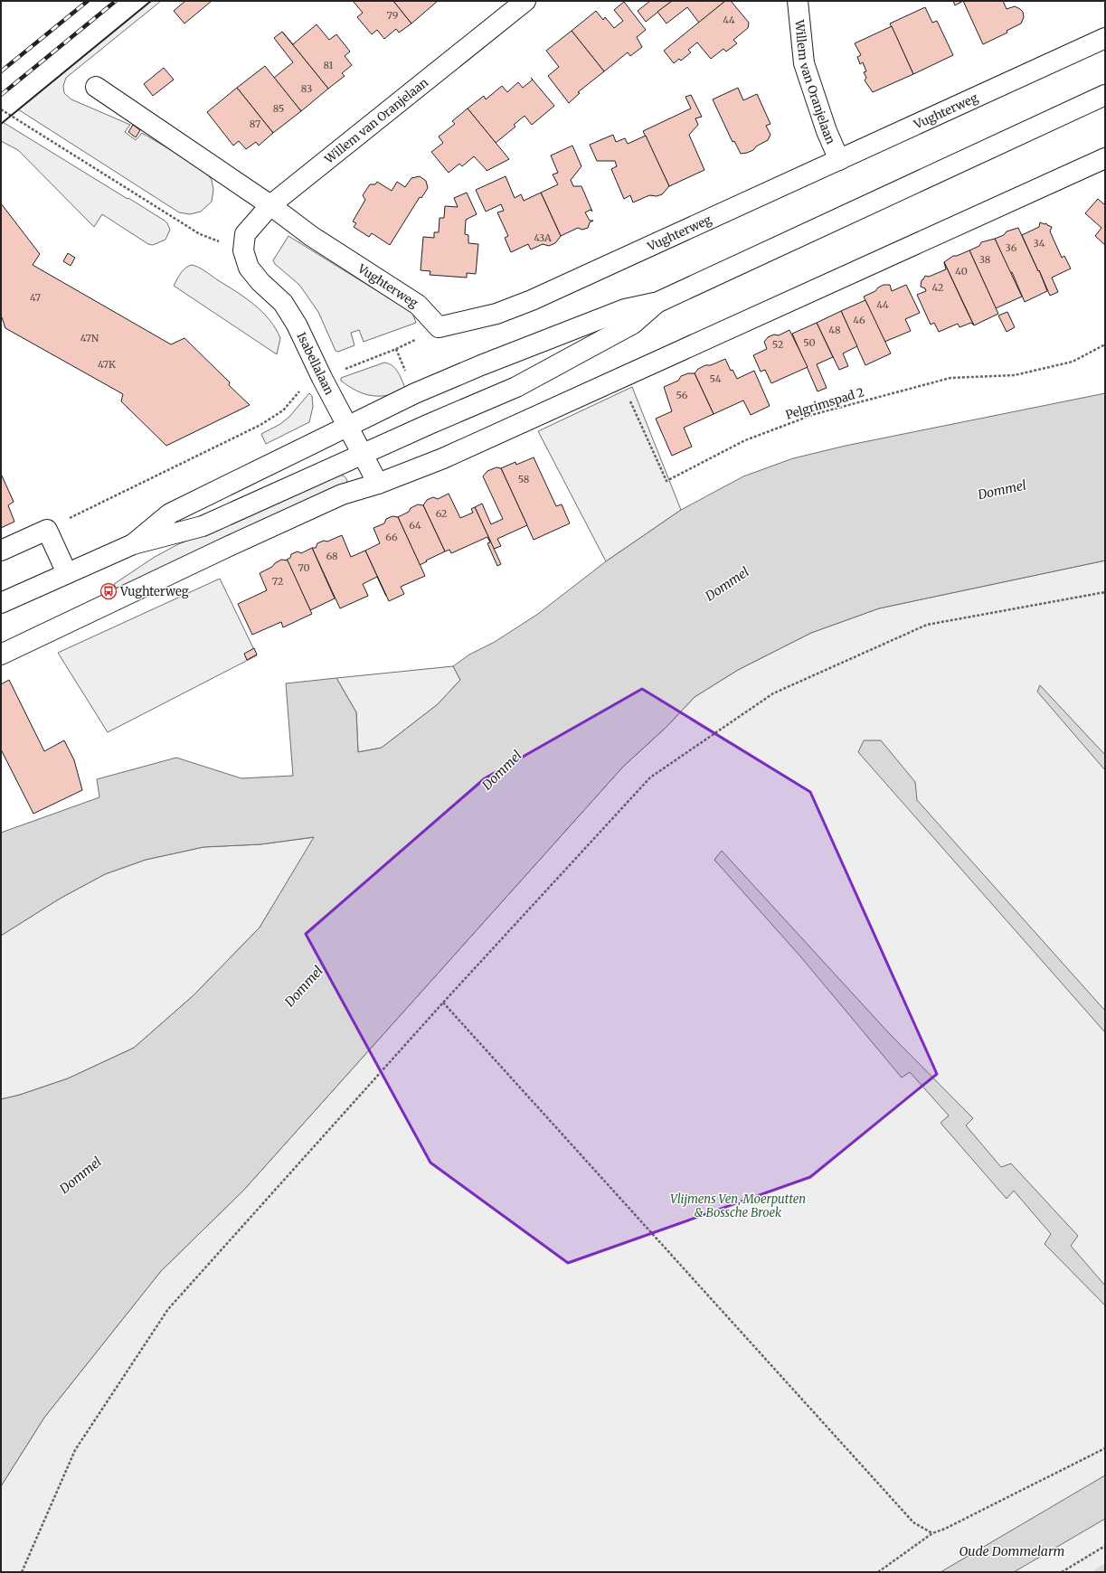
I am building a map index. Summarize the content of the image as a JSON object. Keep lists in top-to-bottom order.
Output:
{
  "streets": {
    "street": ["Willem van Oranjelaan", "Vughterweg", "Isabellalaan"],
    "path": ["Pelgrimspad 2"]
  },
  "crossings": [
    ["Willem van Oranjelaan", "Vughterweg"],
    ["Willem van Oranjelaan", "Isabellalaan"]
  ],
  "water": ["Dommel", "Oude Dommelarm"],
  "parks": ["Vlijmens Ven, Moerputten & Bossche Broek"],
  "places": {
    "bus stop": ["Vughterweg"]
  },
  "house_numbers": [
    "79",
    "44",
    "81",
    "83",
    "85",
    "87",
    "43A",
    "34",
    "36",
    "38",
    "40",
    "42",
    "47",
    "44",
    "46",
    "48",
    "47N",
    "50",
    "52",
    "47K",
    "54",
    "56",
    "58",
    "62",
    "64",
    "66",
    "68",
    "70",
    "72"
  ]
}
